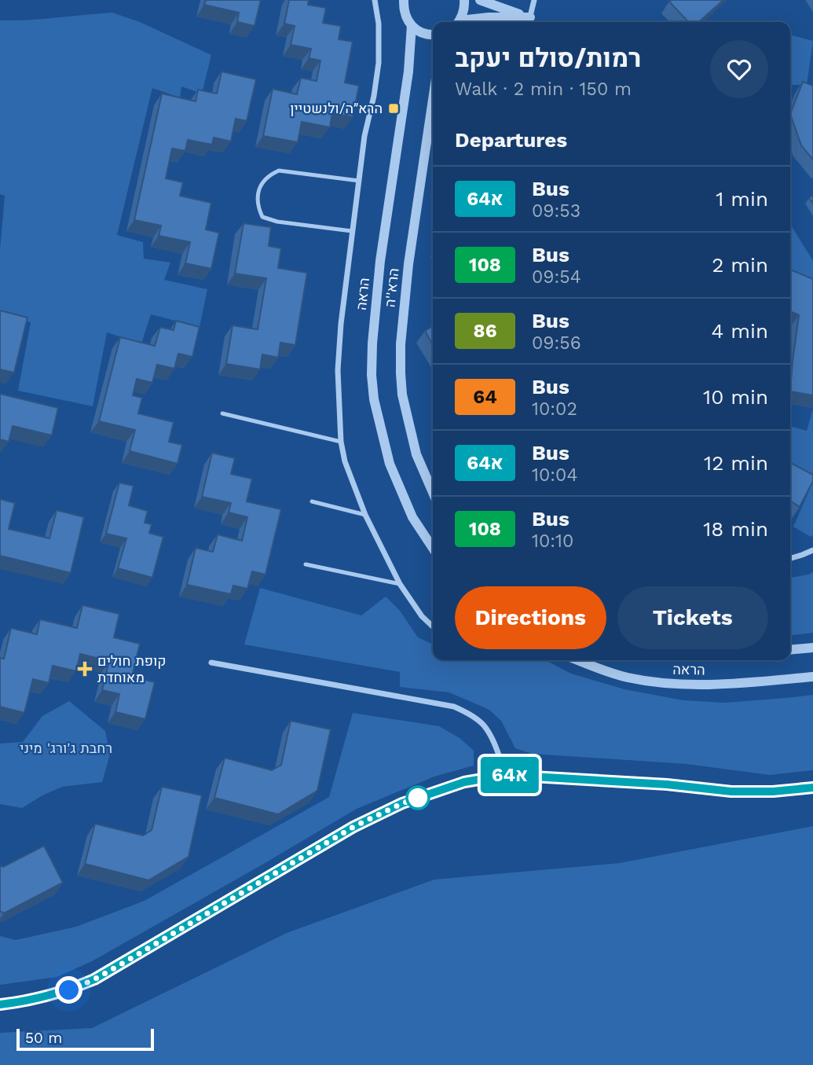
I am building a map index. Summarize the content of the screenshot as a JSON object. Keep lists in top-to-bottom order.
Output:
{
  "streets": {
    "street": ["הרא''ה", "הראה"]
  },
  "parks": ["רחבת ג'ורג' מיני"],
  "places": {
    "transit": ["הרא״ה/ולנשטיין"],
    "health": ["קופת חולים מאוחדת"]
  },
  "lines": ["bus line 64א"],
  "scale_bar": "50 m",
  "page": {
    "on_map": "64א",
    "heading": [
      ["רמות/סולם יעקב", "Walk · 2 min · 150 m"],
      "Departures"
    ],
    "list": [
      {
        "mark": "64א",
        "name": "Bus",
        "note": "09:53",
        "value": "1 min"
      },
      {
        "mark": "108",
        "name": "Bus",
        "note": "09:54",
        "value": "2 min"
      },
      {
        "mark": "86",
        "name": "Bus",
        "note": "09:56",
        "value": "4 min"
      },
      {
        "mark": "64",
        "name": "Bus",
        "note": "10:02",
        "value": "10 min"
      },
      {
        "mark": "64א",
        "name": "Bus",
        "note": "10:04",
        "value": "12 min"
      },
      {
        "mark": "108",
        "name": "Bus",
        "note": "10:10",
        "value": "18 min"
      }
    ],
    "buttons": ["Directions", "Tickets"],
    "scale": "50 m"
  }
}
